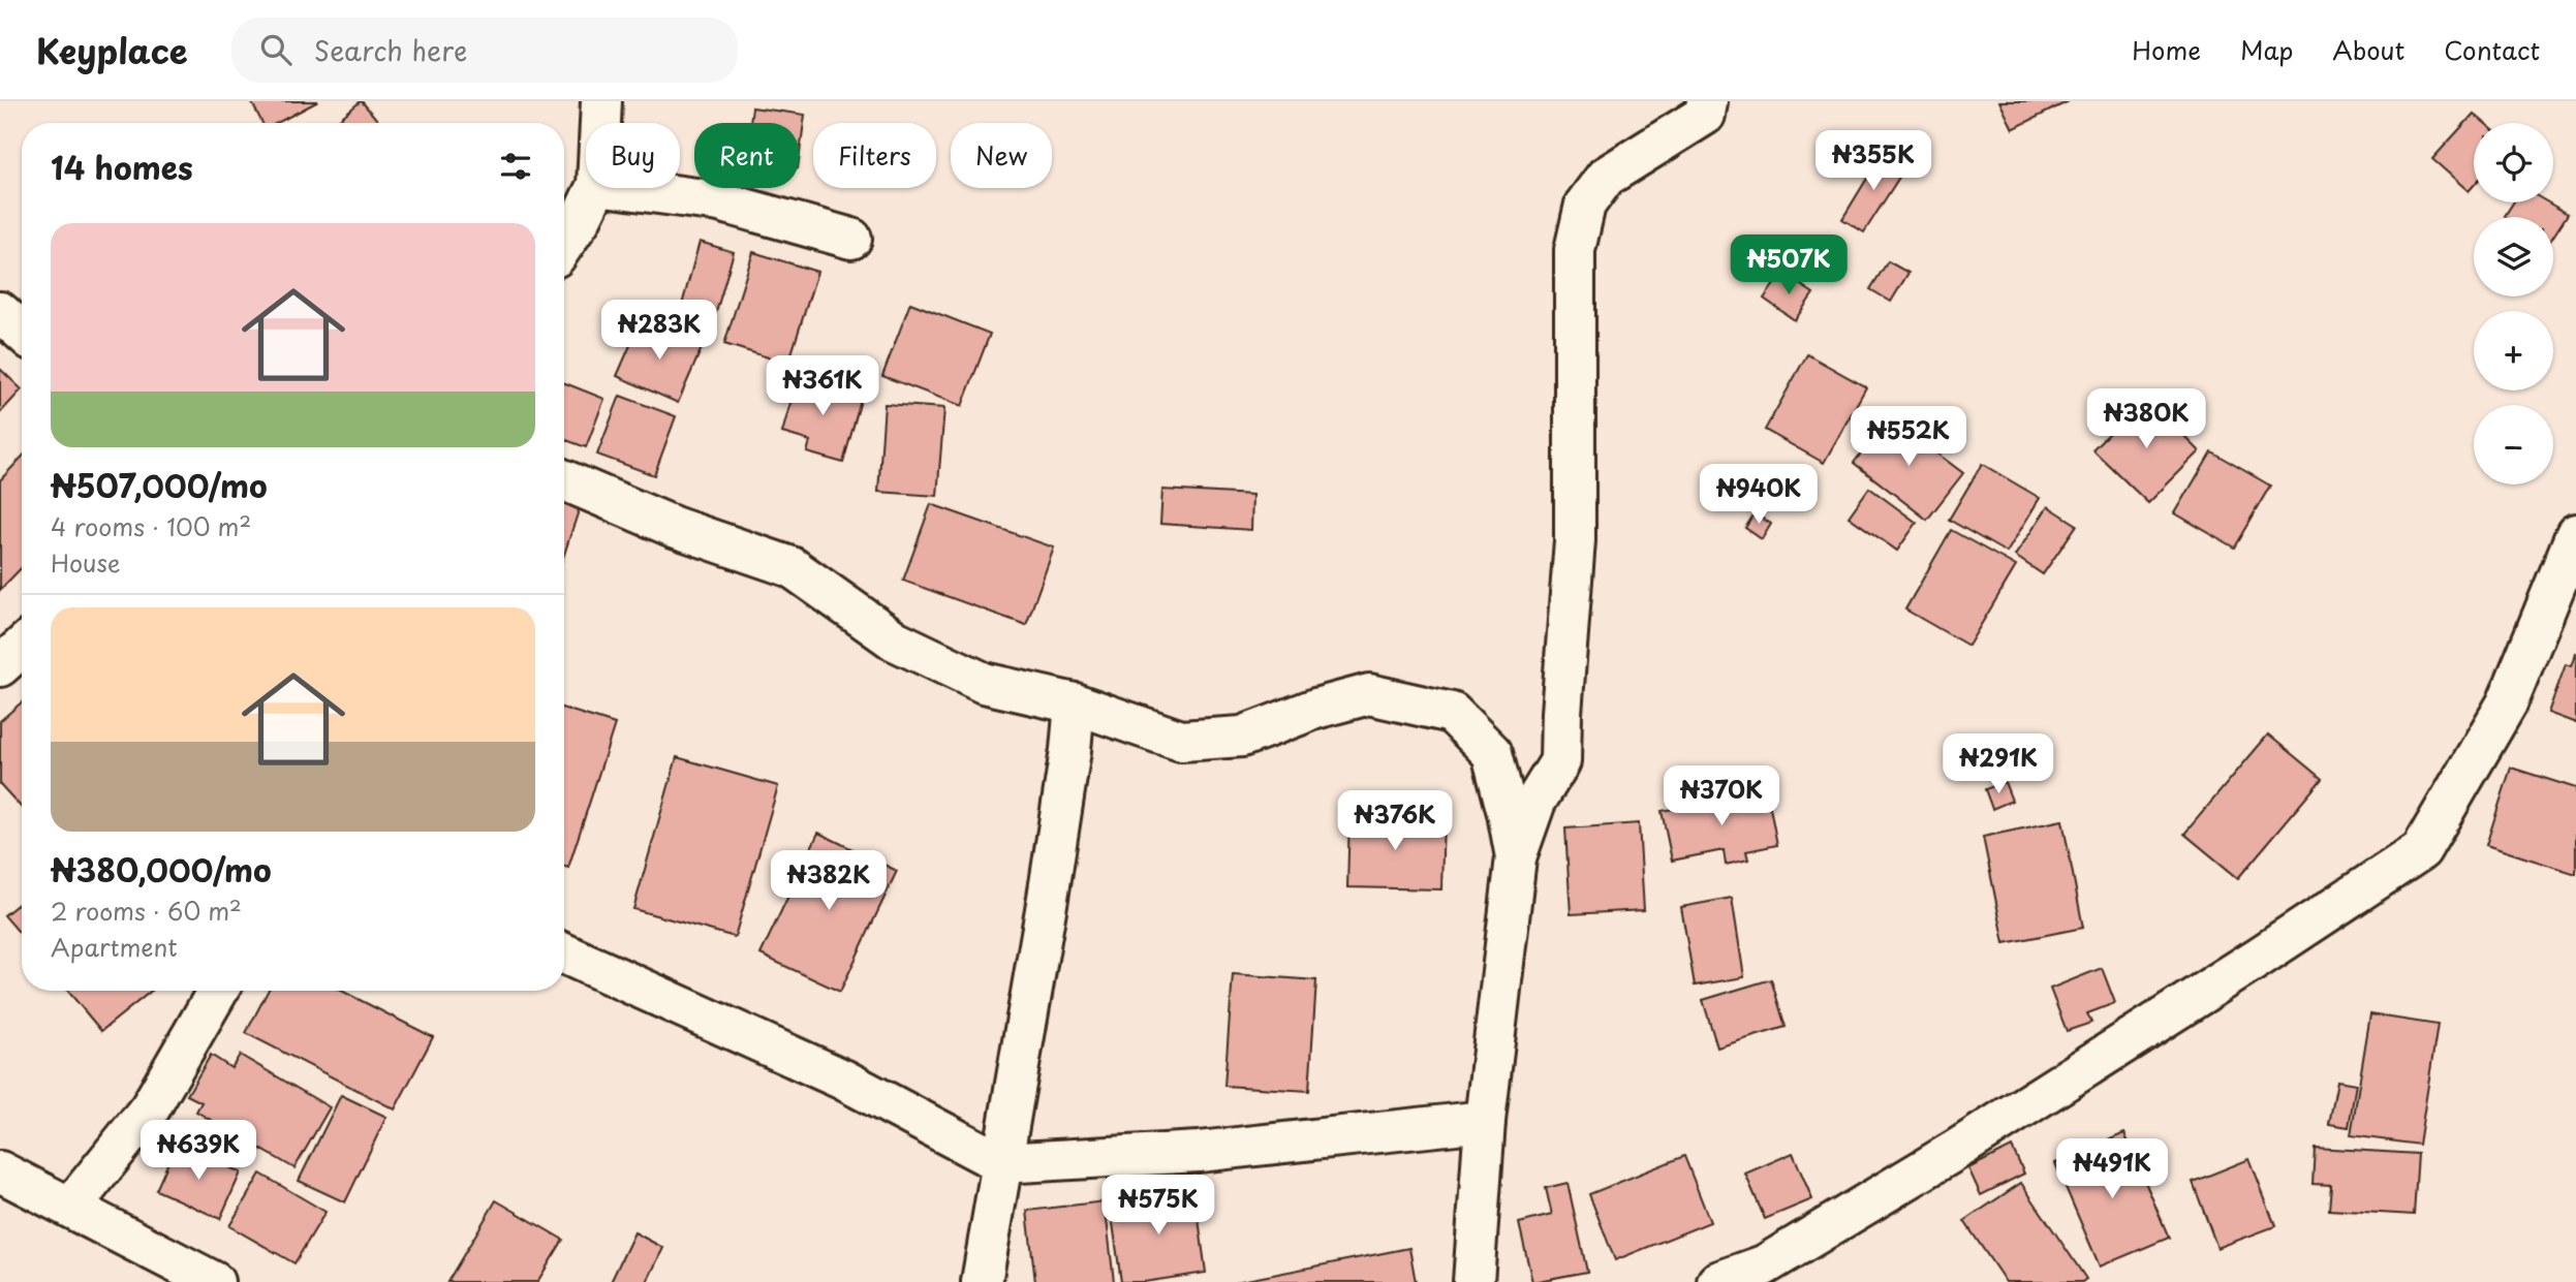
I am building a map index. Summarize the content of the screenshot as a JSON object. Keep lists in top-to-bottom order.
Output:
{
  "page": {
    "header": "Keyplace",
    "search": "Search here",
    "nav": [
      "Home",
      "Map",
      "About",
      "Contact"
    ],
    "map_buttons": ["+", "−"],
    "chip": [
      "Buy",
      "Rent",
      "Filters",
      "New"
    ],
    "heading": "14 homes",
    "price": [
      "₦355K",
      "₦507K",
      "₦283K",
      "₦361K",
      "₦380K",
      "₦552K",
      "₦940K",
      "₦291K",
      "₦370K",
      "₦376K",
      "₦382K",
      "₦639K",
      "₦491K",
      "₦575K"
    ],
    "list": [
      {
        "name": "₦507,000/mo",
        "note": "4 rooms · 100 m² · House"
      },
      {
        "name": "₦380,000/mo",
        "note": "2 rooms · 60 m² · Apartment"
      }
    ]
  }
}
